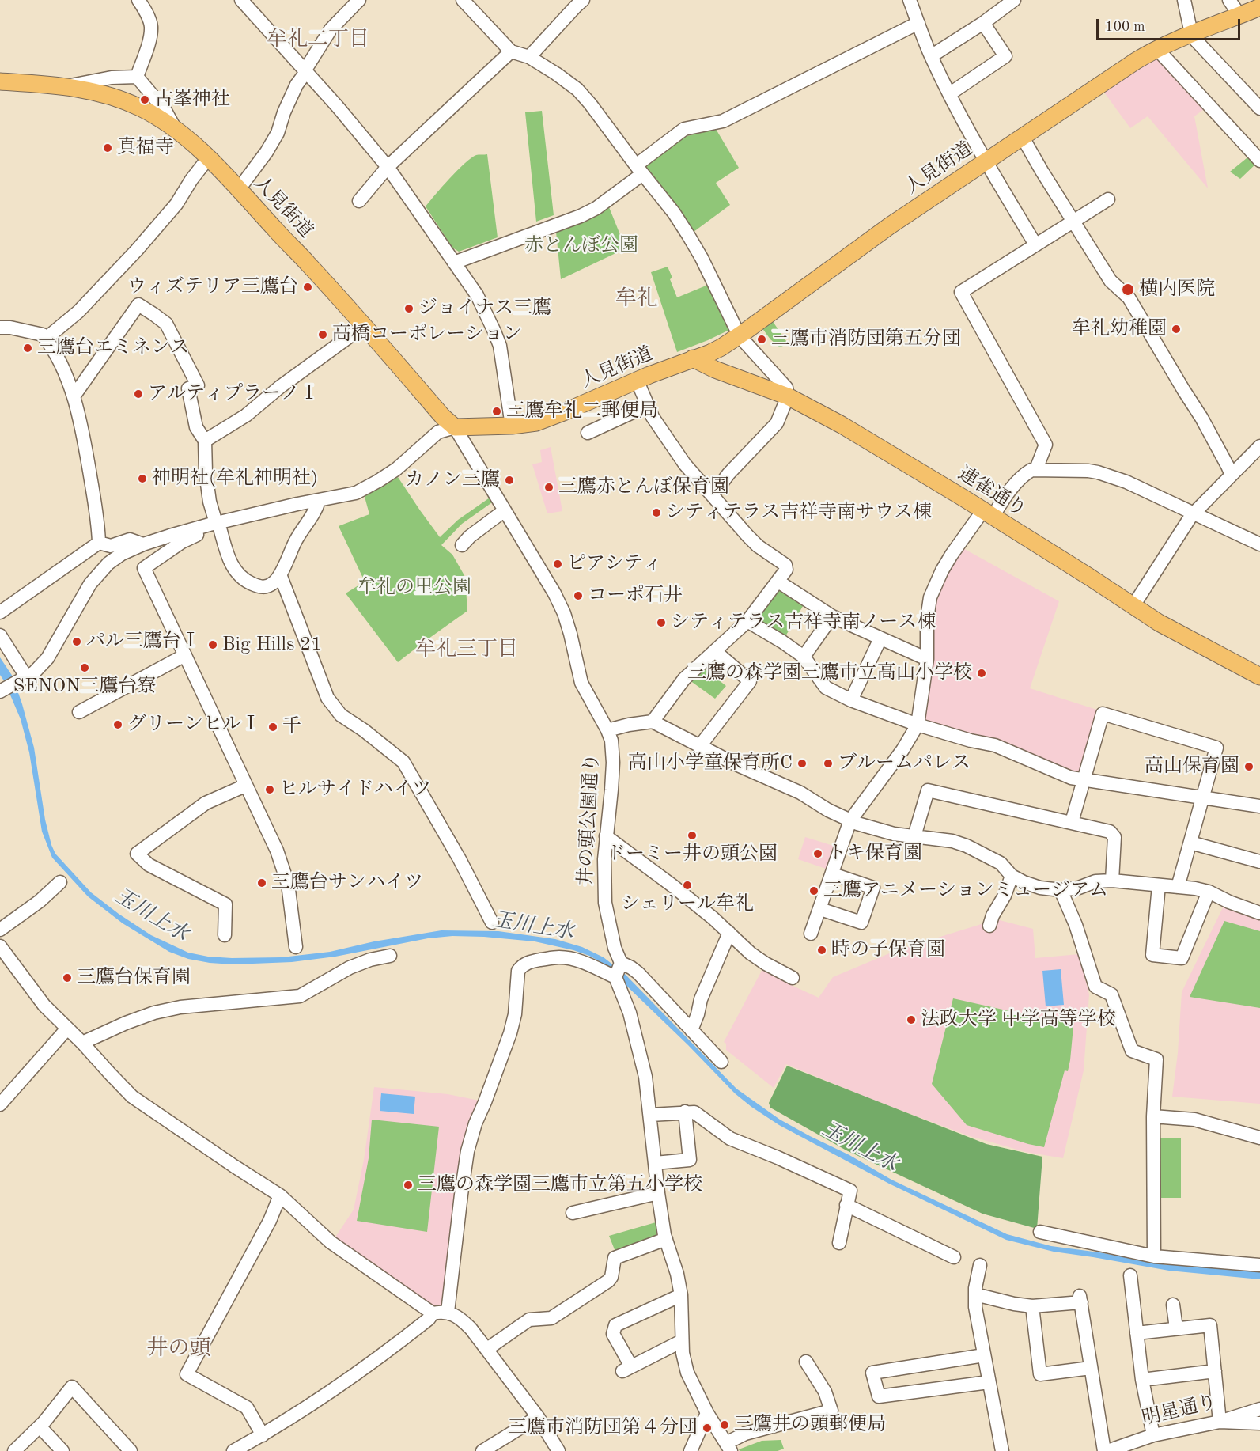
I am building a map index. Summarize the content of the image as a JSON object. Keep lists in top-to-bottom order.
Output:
{
  "streets": {
    "main road": ["人見街道", "連雀通り"],
    "street": ["井の頭公園通り", "明星通り"]
  },
  "crossings": [
    ["人見街道", "連雀通り"],
    ["人見街道", "井の頭公園通り"]
  ],
  "districts": [
    "牟礼二丁目",
    "牟礼",
    "牟礼三丁目",
    "井の頭"
  ],
  "water": ["玉川上水"],
  "parks": ["赤とんぼ公園", "牟礼の里公園"],
  "places": [
    "古峯神社",
    "真福寺",
    "ウィズテリア三鷹台",
    "横内医院",
    "ジョイナス三鷹",
    "牟礼幼稚園",
    "高橋コーポレーション",
    "三鷹市消防団第五分団",
    "三鷹台エミネンス",
    "アルティプラーノⅠ",
    "三鷹牟礼二郵便局",
    "神明社(牟礼神明社)",
    "カノン三鷹",
    "三鷹赤とんぼ保育園",
    "シティテラス吉祥寺南サウス棟",
    "ピアシティ",
    "コーポ石井",
    "シティテラス吉祥寺南ノース棟",
    "パル三鷹台Ⅰ",
    "Big Hills 21",
    "SENON三鷹台寮",
    "三鷹の森学園三鷹市立高山小学校",
    "グリーンヒルⅠ",
    "千",
    "高山小学童保育所C",
    "ブルームパレス",
    "高山保育園",
    "ヒルサイドハイツ",
    "ドーミー井の頭公園",
    "トキ保育園",
    "三鷹台サンハイツ",
    "シェリール牟礼",
    "三鷹アニメーションミュージアム",
    "時の子保育園",
    "三鷹台保育園",
    "法政大学 中学高等学校",
    "三鷹の森学園三鷹市立第五小学校",
    "三鷹井の頭郵便局",
    "三鷹市消防団第４分団"
  ],
  "scale_bar": "100 m"
}
